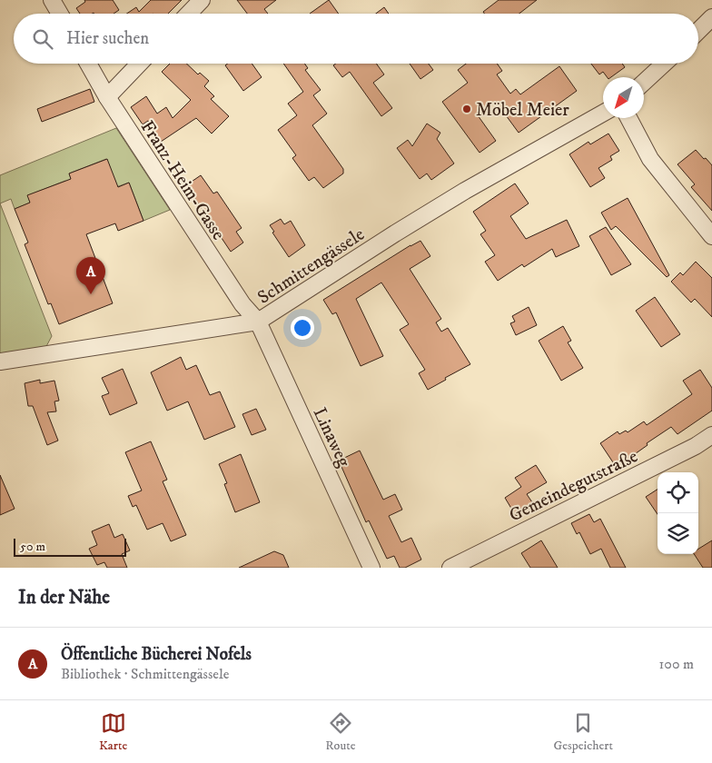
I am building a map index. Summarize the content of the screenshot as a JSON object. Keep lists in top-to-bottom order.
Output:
{
  "streets": {
    "street": [
      "Franz-Heim-Gasse",
      "Schmittengässele",
      "Linaweg",
      "Gemeindegutstraße"
    ]
  },
  "crossings": [
    ["Franz-Heim-Gasse", "Schmittengässele"],
    ["Franz-Heim-Gasse", "Linaweg"],
    ["Schmittengässele", "Linaweg"]
  ],
  "places": ["Möbel Meier"],
  "scale_bar": "50 m",
  "north": "bottom left",
  "page": {
    "search": "Hier suchen",
    "pins": "A",
    "scale": "50 m",
    "heading": "In der Nähe",
    "list": [
      {
        "mark": "A",
        "name": "Öffentliche Bücherei Nofels",
        "note": "Bibliothek · Schmittengässele",
        "value": "100 m"
      }
    ],
    "nav": ["Karte", "Route", "Gespeichert"]
  }
}
